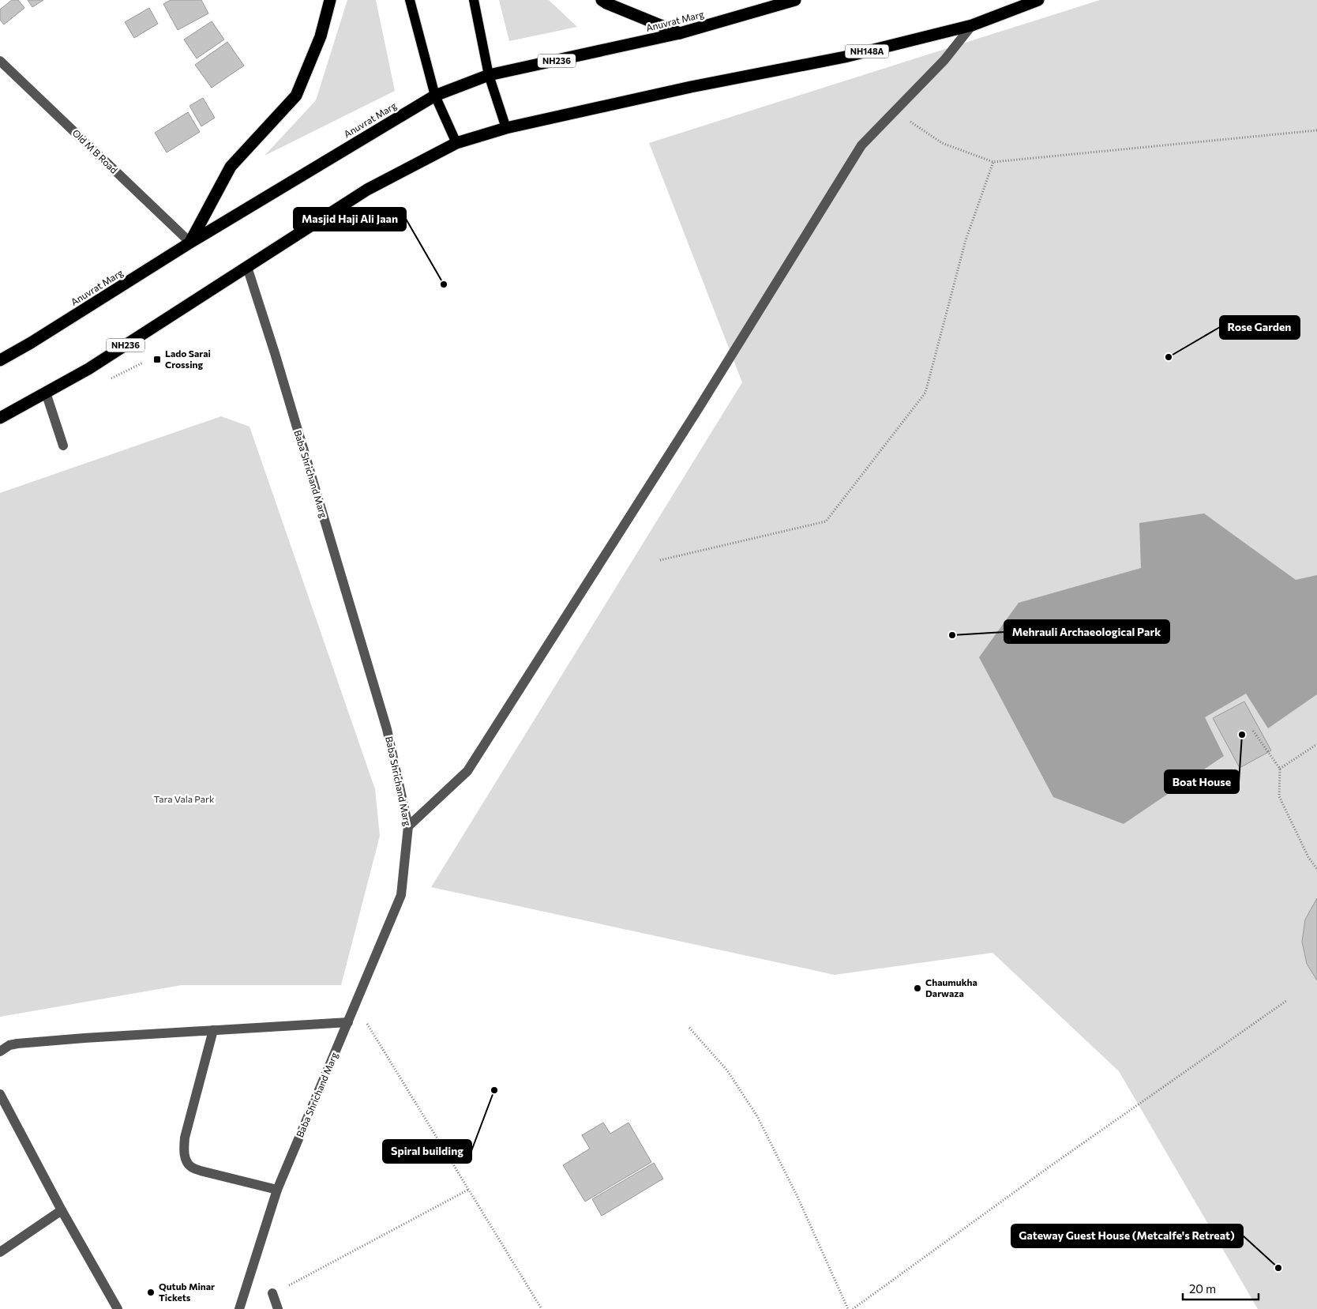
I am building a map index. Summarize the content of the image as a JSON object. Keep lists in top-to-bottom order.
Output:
{
  "streets": {
    "highway": ["Anuvrat Marg", "NH148A", "NH236"],
    "street": ["Old M B Road", "Baba Shrichand Marg"]
  },
  "crossings": [
    ["Anuvrat Marg", "Old M B Road"],
    ["NH148A", "NH236"],
    ["NH236", "Baba Shrichand Marg"]
  ],
  "parks": ["Tara Vala Park"],
  "places": {
    "other": [
      "Masjid Haji Ali Jaan",
      "Rose Garden",
      "Mehrauli Archaeological Park",
      "Boat House",
      "Chaumukha Darwaza",
      "Spiral building",
      "Gateway Guest House (Metcalfe's Retreat)",
      "Qutub Minar Tickets"
    ],
    "transit": ["Lado Sarai Crossing"]
  },
  "scale_bar": "20 m"
}
